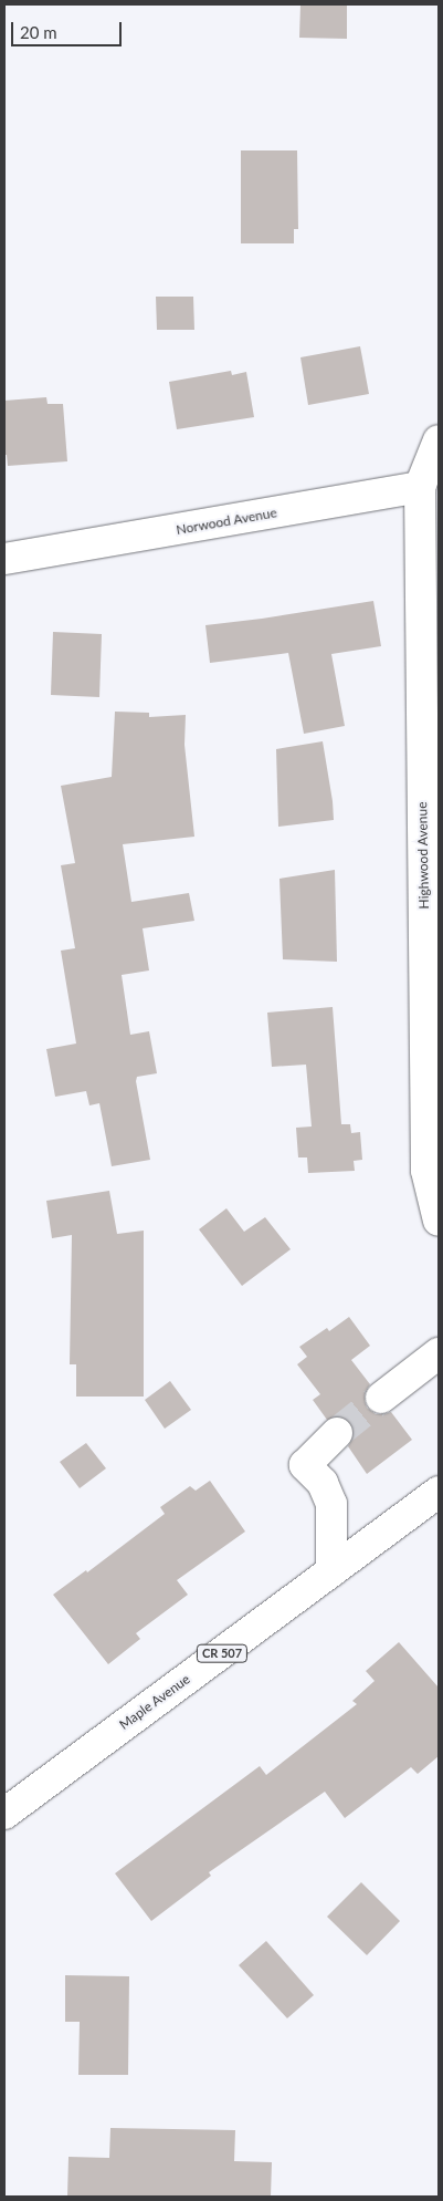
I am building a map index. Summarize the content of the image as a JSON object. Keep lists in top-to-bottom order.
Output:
{
  "streets": {
    "street": [
      "Norwood Avenue",
      "Highwood Avenue",
      "CR 507",
      "Maple Avenue"
    ]
  },
  "crossings": [
    ["Norwood Avenue", "Highwood Avenue"]
  ],
  "scale_bar": "20 m"
}
